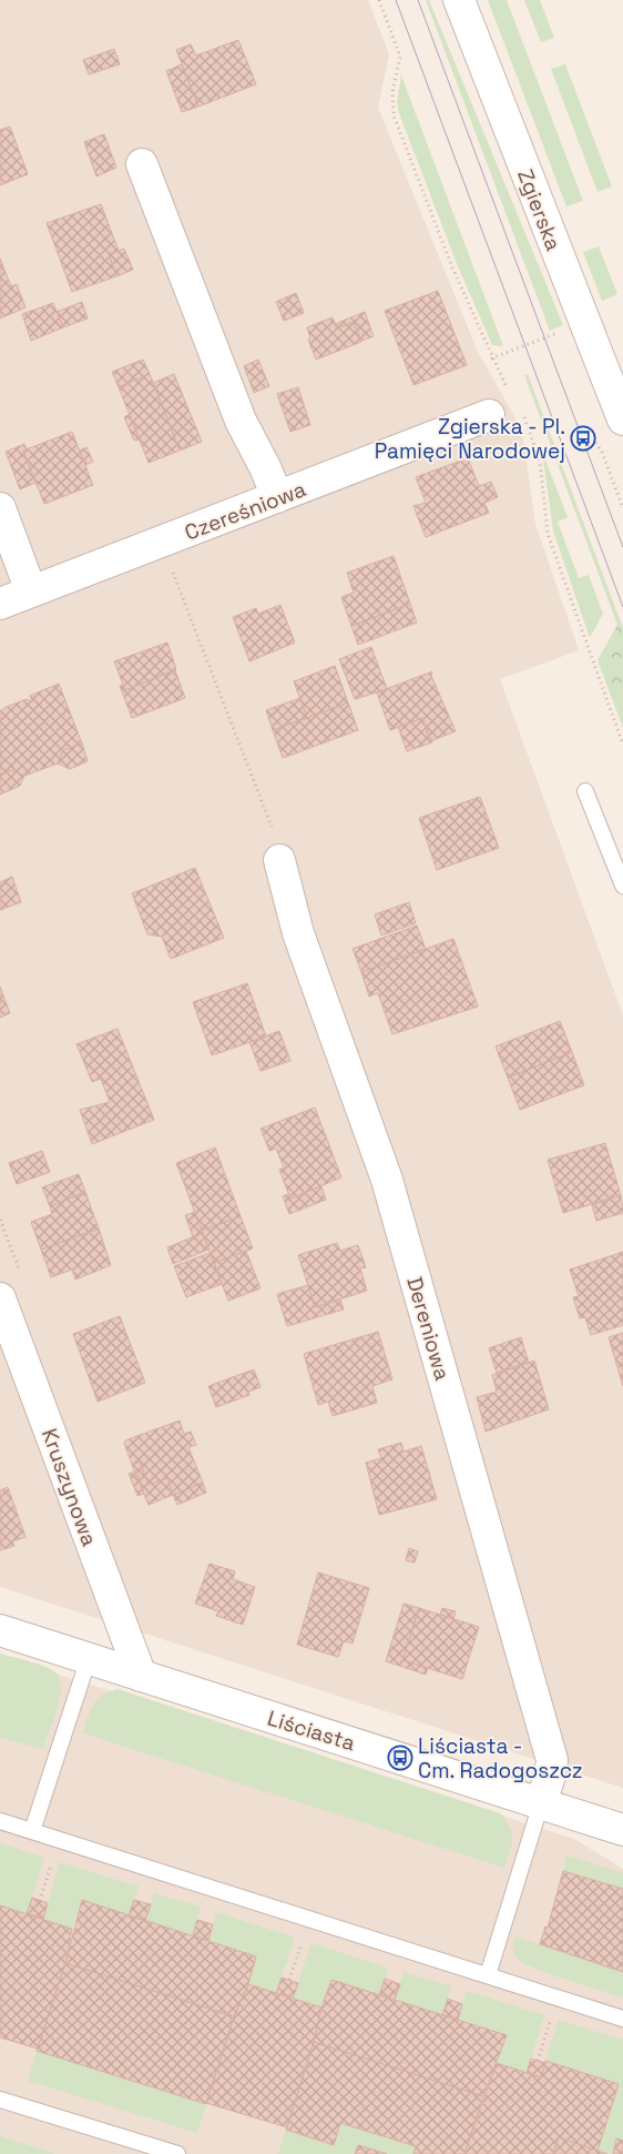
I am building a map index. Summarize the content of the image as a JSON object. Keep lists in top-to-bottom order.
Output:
{
  "streets": {
    "street": [
      "Zgierska",
      "Czereśniowa",
      "Dereniowa",
      "Kruszynowa",
      "Liściasta"
    ]
  },
  "crossings": [
    ["Dereniowa", "Liściasta"],
    ["Kruszynowa", "Liściasta"]
  ],
  "places": {
    "bus stop": ["Zgierska - Pl. Pamięci Narodowej", "Liściasta - Cm. Radogoszcz"]
  }
}
